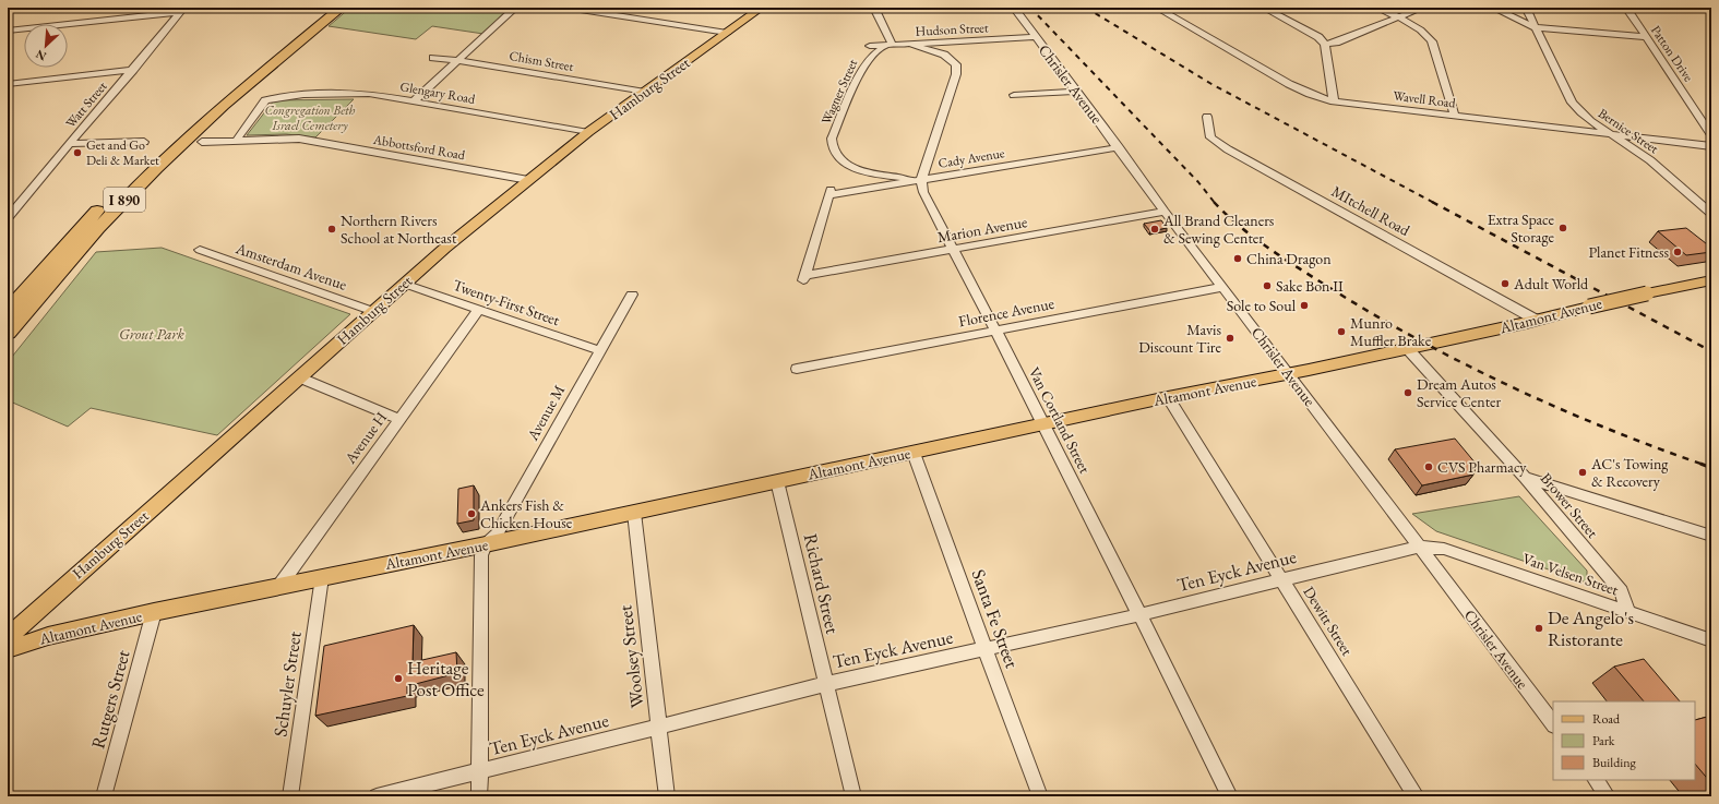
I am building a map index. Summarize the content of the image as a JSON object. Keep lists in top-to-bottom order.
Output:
{
  "streets": {
    "highway": ["I 890"],
    "main road": ["Hamburg Street", "Altamont Avenue"],
    "street": [
      "Hudson Street",
      "Patton Drive",
      "Chism Street",
      "Chrisler Avenue",
      "Wagner Street",
      "Glengary Road",
      "Wavell Road",
      "Watt Street",
      "Bernice Street",
      "Abbottsford Road",
      "Cady Avenue",
      "MItchell Road",
      "Marion Avenue",
      "Amsterdam Avenue",
      "Twenty-First Street",
      "Florence Avenue",
      "Avenue M",
      "Van Cortland Street",
      "Avenue H",
      "Brower Street",
      "Ten Eyck Avenue",
      "Van Velsen Street",
      "Richard Street",
      "Santa Fe Street",
      "Dewitt Street",
      "Woolsey Street",
      "Schuyler Street",
      "Rutgers Street"
    ]
  },
  "crossings": [
    ["Hudson Street", "Chrisler Avenue"],
    ["Hudson Street", "Wagner Street"],
    ["Hudson Street", "Cady Avenue"],
    ["Hudson Street", "Van Cortland Street"],
    ["Chism Street", "Hamburg Street"],
    ["Chrisler Avenue", "Cady Avenue"],
    ["Chrisler Avenue", "Marion Avenue"],
    ["Chrisler Avenue", "Florence Avenue"],
    ["Chrisler Avenue", "Altamont Avenue"],
    ["Chrisler Avenue", "Ten Eyck Avenue"],
    ["Chrisler Avenue", "Van Velsen Street"],
    ["Hamburg Street", "Glengary Road"],
    ["Hamburg Street", "Abbottsford Road"],
    ["Hamburg Street", "Amsterdam Avenue"],
    ["Hamburg Street", "Twenty-First Street"],
    ["Wagner Street", "Cady Avenue"],
    ["Wagner Street", "Van Cortland Street"],
    ["Glengary Road", "Abbottsford Road"],
    ["Wavell Road", "Bernice Street"],
    ["Cady Avenue", "Marion Avenue"],
    ["Cady Avenue", "Van Cortland Street"],
    ["MItchell Road", "Altamont Avenue"],
    ["Marion Avenue", "Van Cortland Street"],
    ["Twenty-First Street", "Avenue M"],
    ["Twenty-First Street", "Avenue H"],
    ["Florence Avenue", "Van Cortland Street"],
    ["Altamont Avenue", "Avenue M"],
    ["Altamont Avenue", "Van Cortland Street"],
    ["Altamont Avenue", "Avenue H"],
    ["Altamont Avenue", "Brower Street"],
    ["Altamont Avenue", "Richard Street"],
    ["Altamont Avenue", "Santa Fe Street"],
    ["Altamont Avenue", "Dewitt Street"],
    ["Altamont Avenue", "Woolsey Street"],
    ["Altamont Avenue", "Schuyler Street"],
    ["Altamont Avenue", "Rutgers Street"],
    ["Van Cortland Street", "Ten Eyck Avenue"],
    ["Brower Street", "Van Velsen Street"],
    ["Ten Eyck Avenue", "Van Velsen Street"],
    ["Ten Eyck Avenue", "Richard Street"],
    ["Ten Eyck Avenue", "Santa Fe Street"],
    ["Ten Eyck Avenue", "Dewitt Street"],
    ["Ten Eyck Avenue", "Woolsey Street"]
  ],
  "parks": ["Congregation Beth Israel Cemetery", "Grout Park"],
  "places": [
    "Get and Go Deli & Market",
    "Extra Space Storage",
    "Northern Rivers School at Northeast",
    "All Brand Cleaners & Sewing Center",
    "Planet Fitness",
    "China Dragon",
    "Adult World",
    "Sake Bon II",
    "Sole to Soul",
    "Munro Muffler Brake",
    "Mavis Discount Tire",
    "Dream Autos Service Center",
    "CVS Pharmacy",
    "AC's Towing & Recovery",
    "Ankers Fish & Chicken House",
    "De Angelo's Ristorante",
    "Heritage Post Office"
  ],
  "legend": ["Road", "Park", "Building"],
  "north": "bottom left"
}
